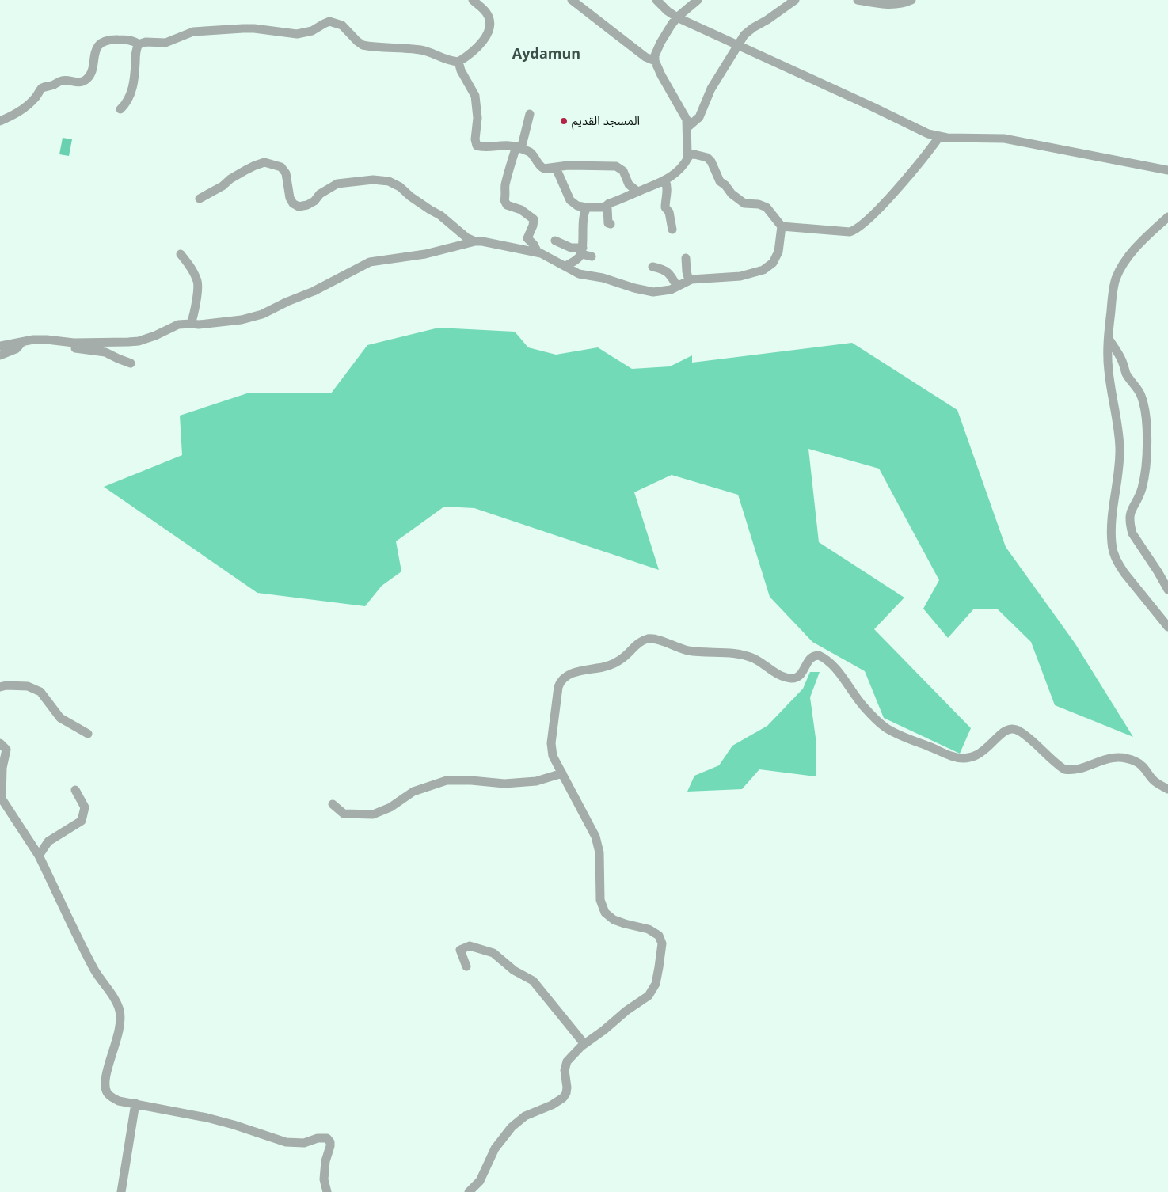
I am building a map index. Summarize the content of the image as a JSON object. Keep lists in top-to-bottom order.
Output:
{
  "districts": ["Aydamun"],
  "places": ["المسجد القديم"]
}
